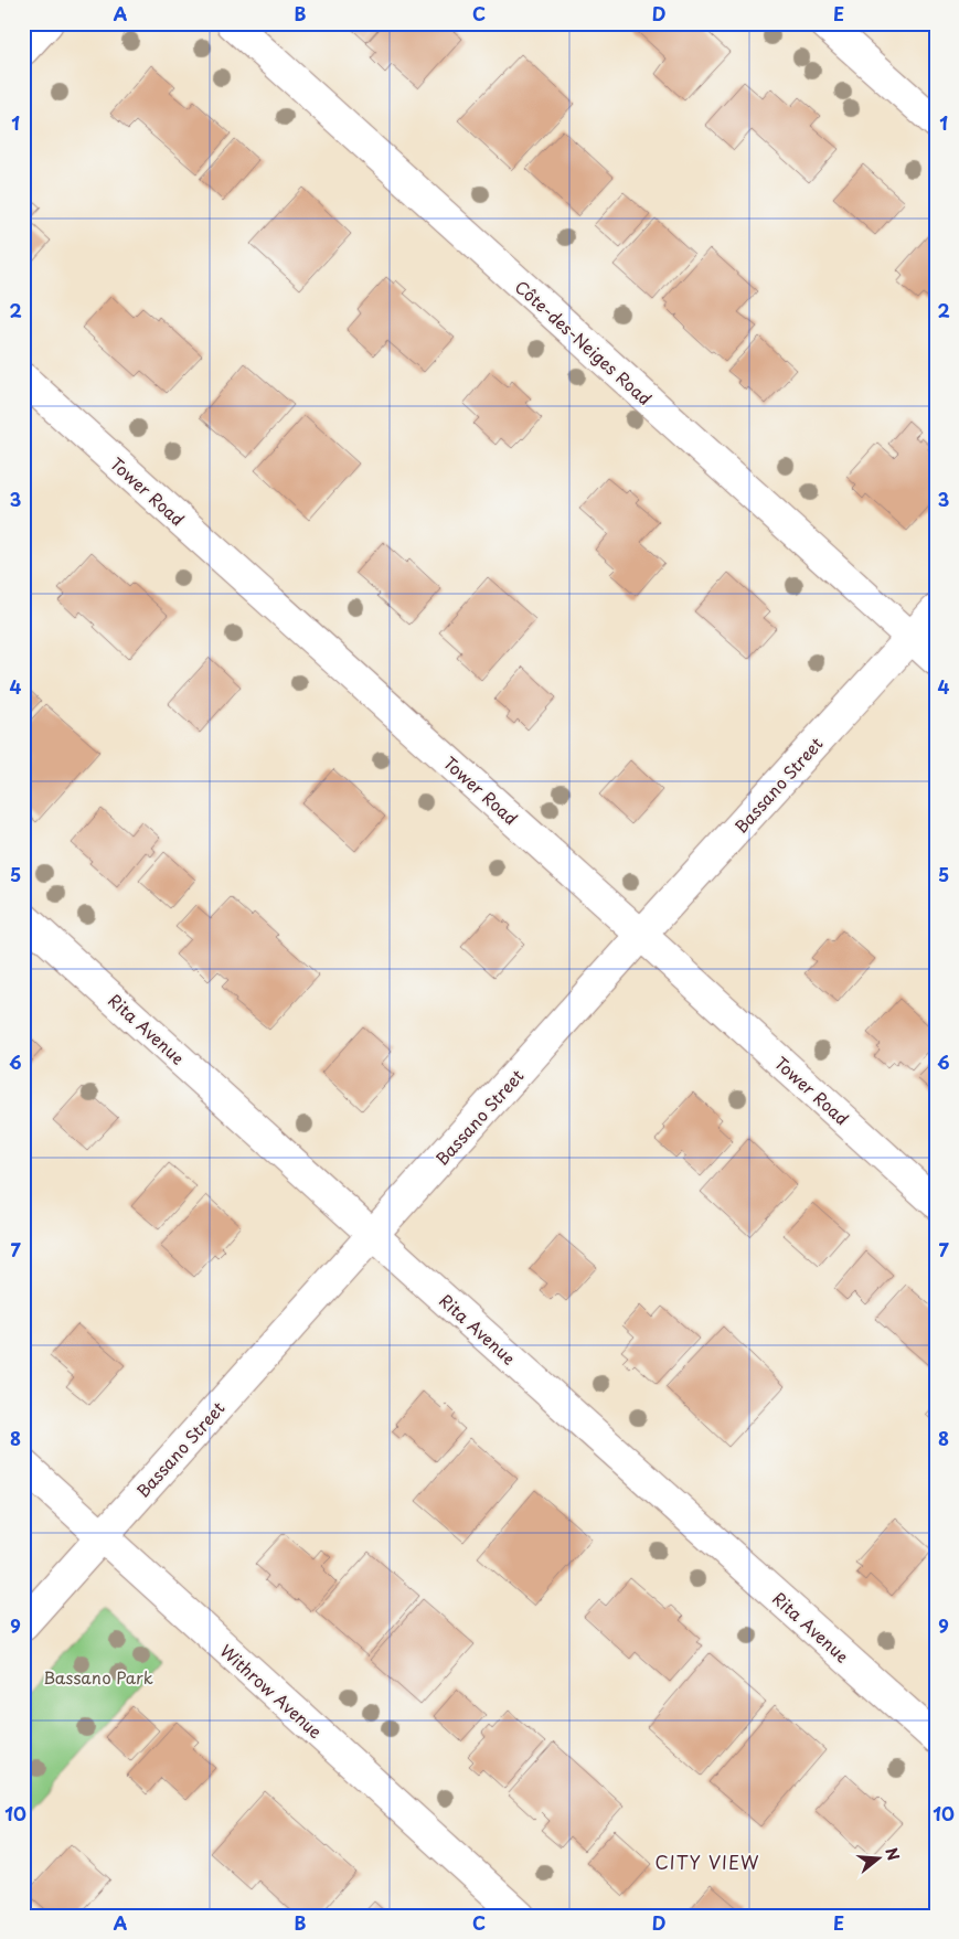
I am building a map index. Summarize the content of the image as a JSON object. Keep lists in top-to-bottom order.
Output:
{
  "streets": {
    "street": [
      "Côte-des-Neiges Road",
      "Tower Road",
      "Bassano Street",
      "Rita Avenue",
      "Withrow Avenue"
    ]
  },
  "crossings": [
    ["Côte-des-Neiges Road", "Bassano Street"],
    ["Tower Road", "Bassano Street"],
    ["Bassano Street", "Rita Avenue"],
    ["Bassano Street", "Withrow Avenue"]
  ],
  "districts": ["CITY VIEW"],
  "parks": ["Bassano Park"],
  "north": "right",
  "grid": {
    "columns": [
      "A",
      "B",
      "C",
      "D",
      "E"
    ],
    "rows": [
      "1",
      "2",
      "3",
      "4",
      "5",
      "6",
      "7",
      "8",
      "9",
      "10"
    ]
  }
}
